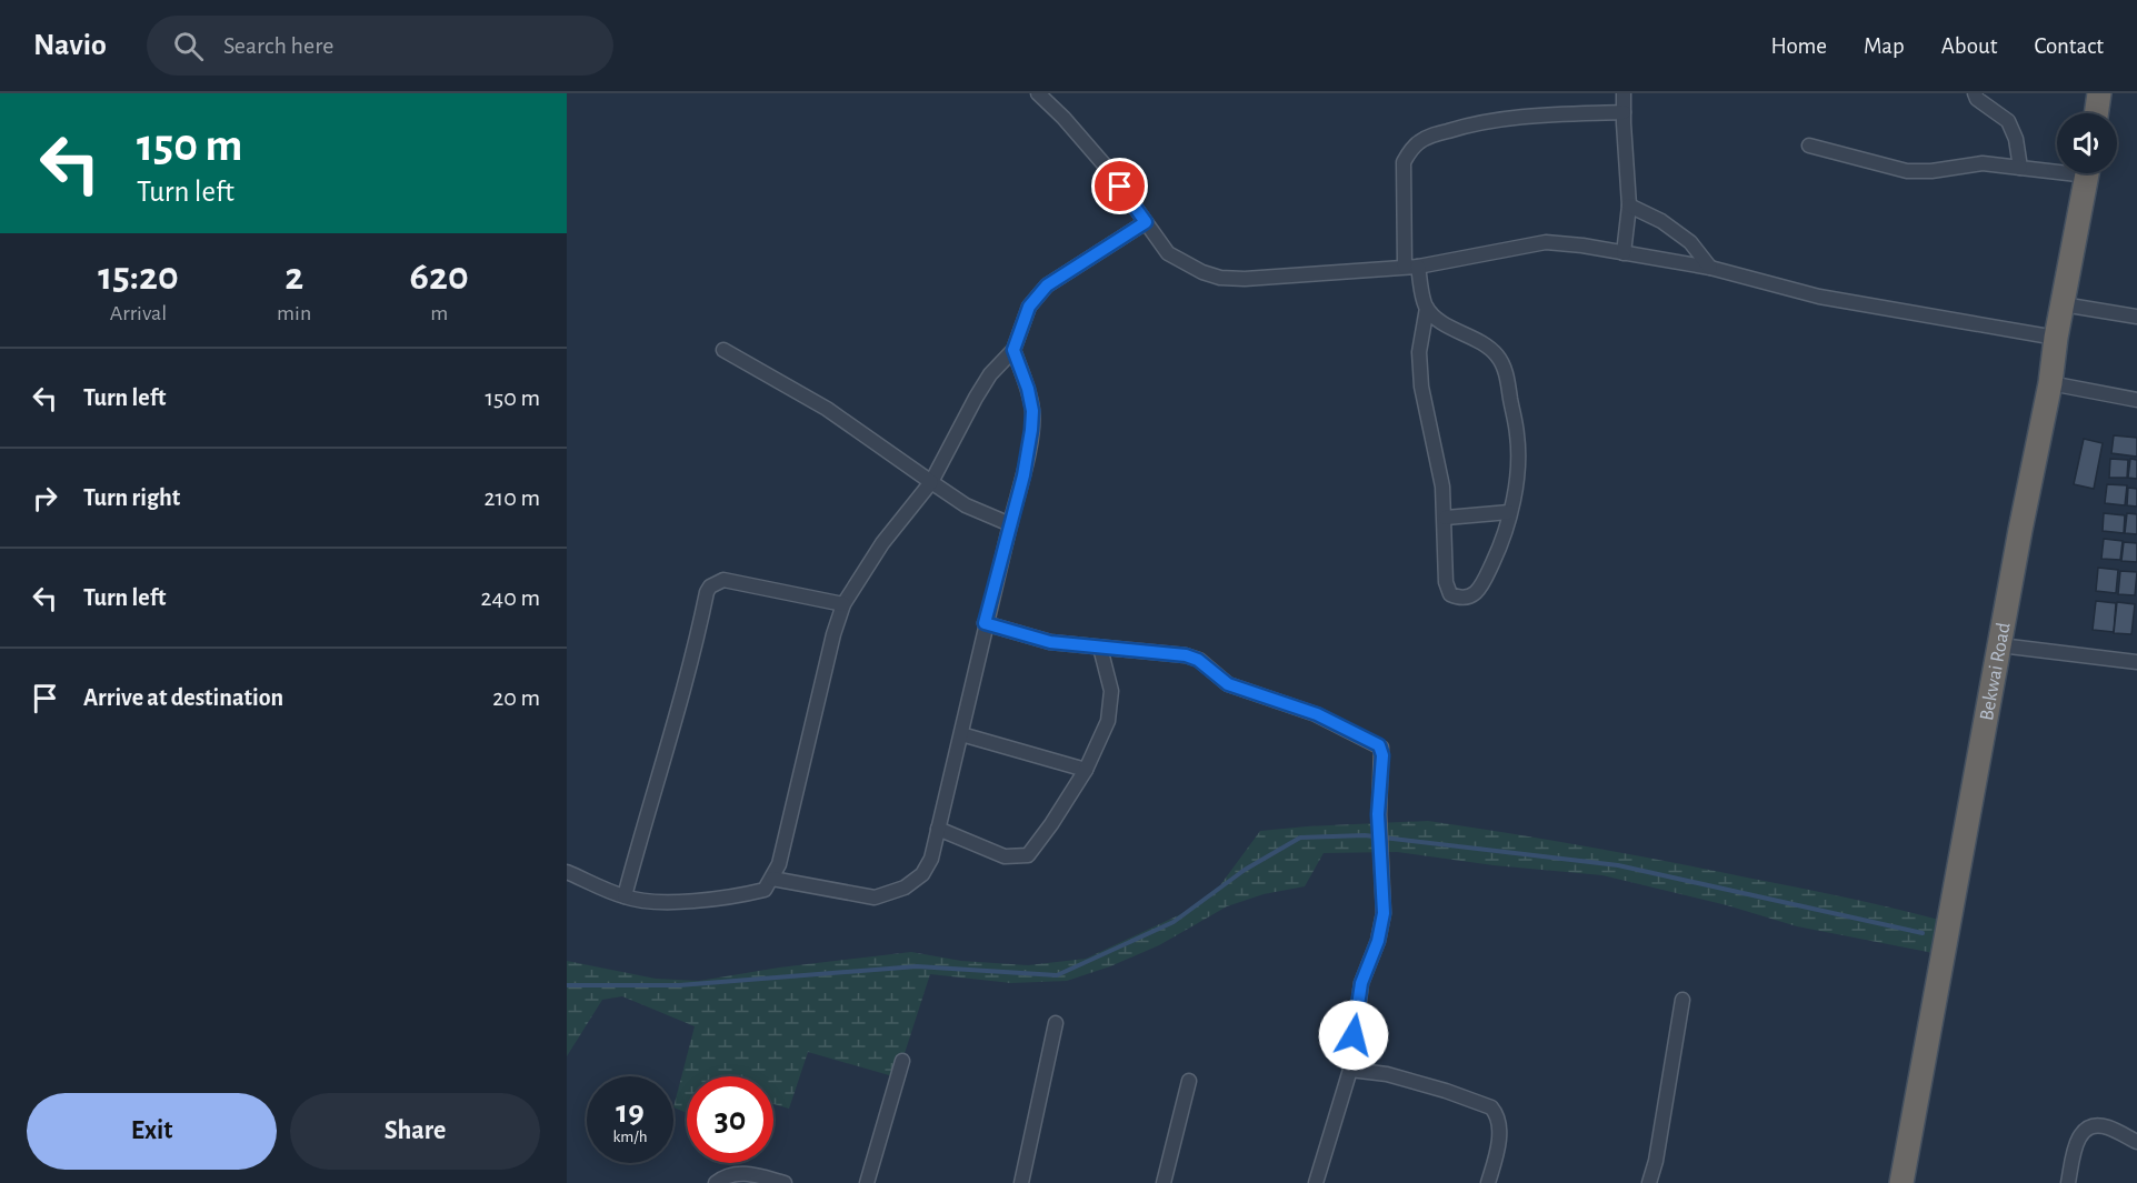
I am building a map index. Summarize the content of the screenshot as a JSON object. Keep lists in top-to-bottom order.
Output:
{
  "streets": {
    "highway": ["Bekwai Road"]
  },
  "page": {
    "header": "Navio",
    "search": "Search here",
    "nav": [
      "Home",
      "Map",
      "About",
      "Contact"
    ],
    "turn": ["150 m", "Turn left"],
    "eta": [
      "15:20",
      "Arrival",
      "2",
      "min",
      "620",
      "m"
    ],
    "list": [
      {
        "name": "Turn left",
        "value": "150 m"
      },
      {
        "name": "Turn right",
        "value": "210 m"
      },
      {
        "name": "Turn left",
        "value": "240 m"
      },
      {
        "name": "Arrive at destination",
        "value": "20 m"
      }
    ],
    "speed": "19 km/h",
    "limit": "30",
    "buttons": ["Exit", "Share"]
  }
}
